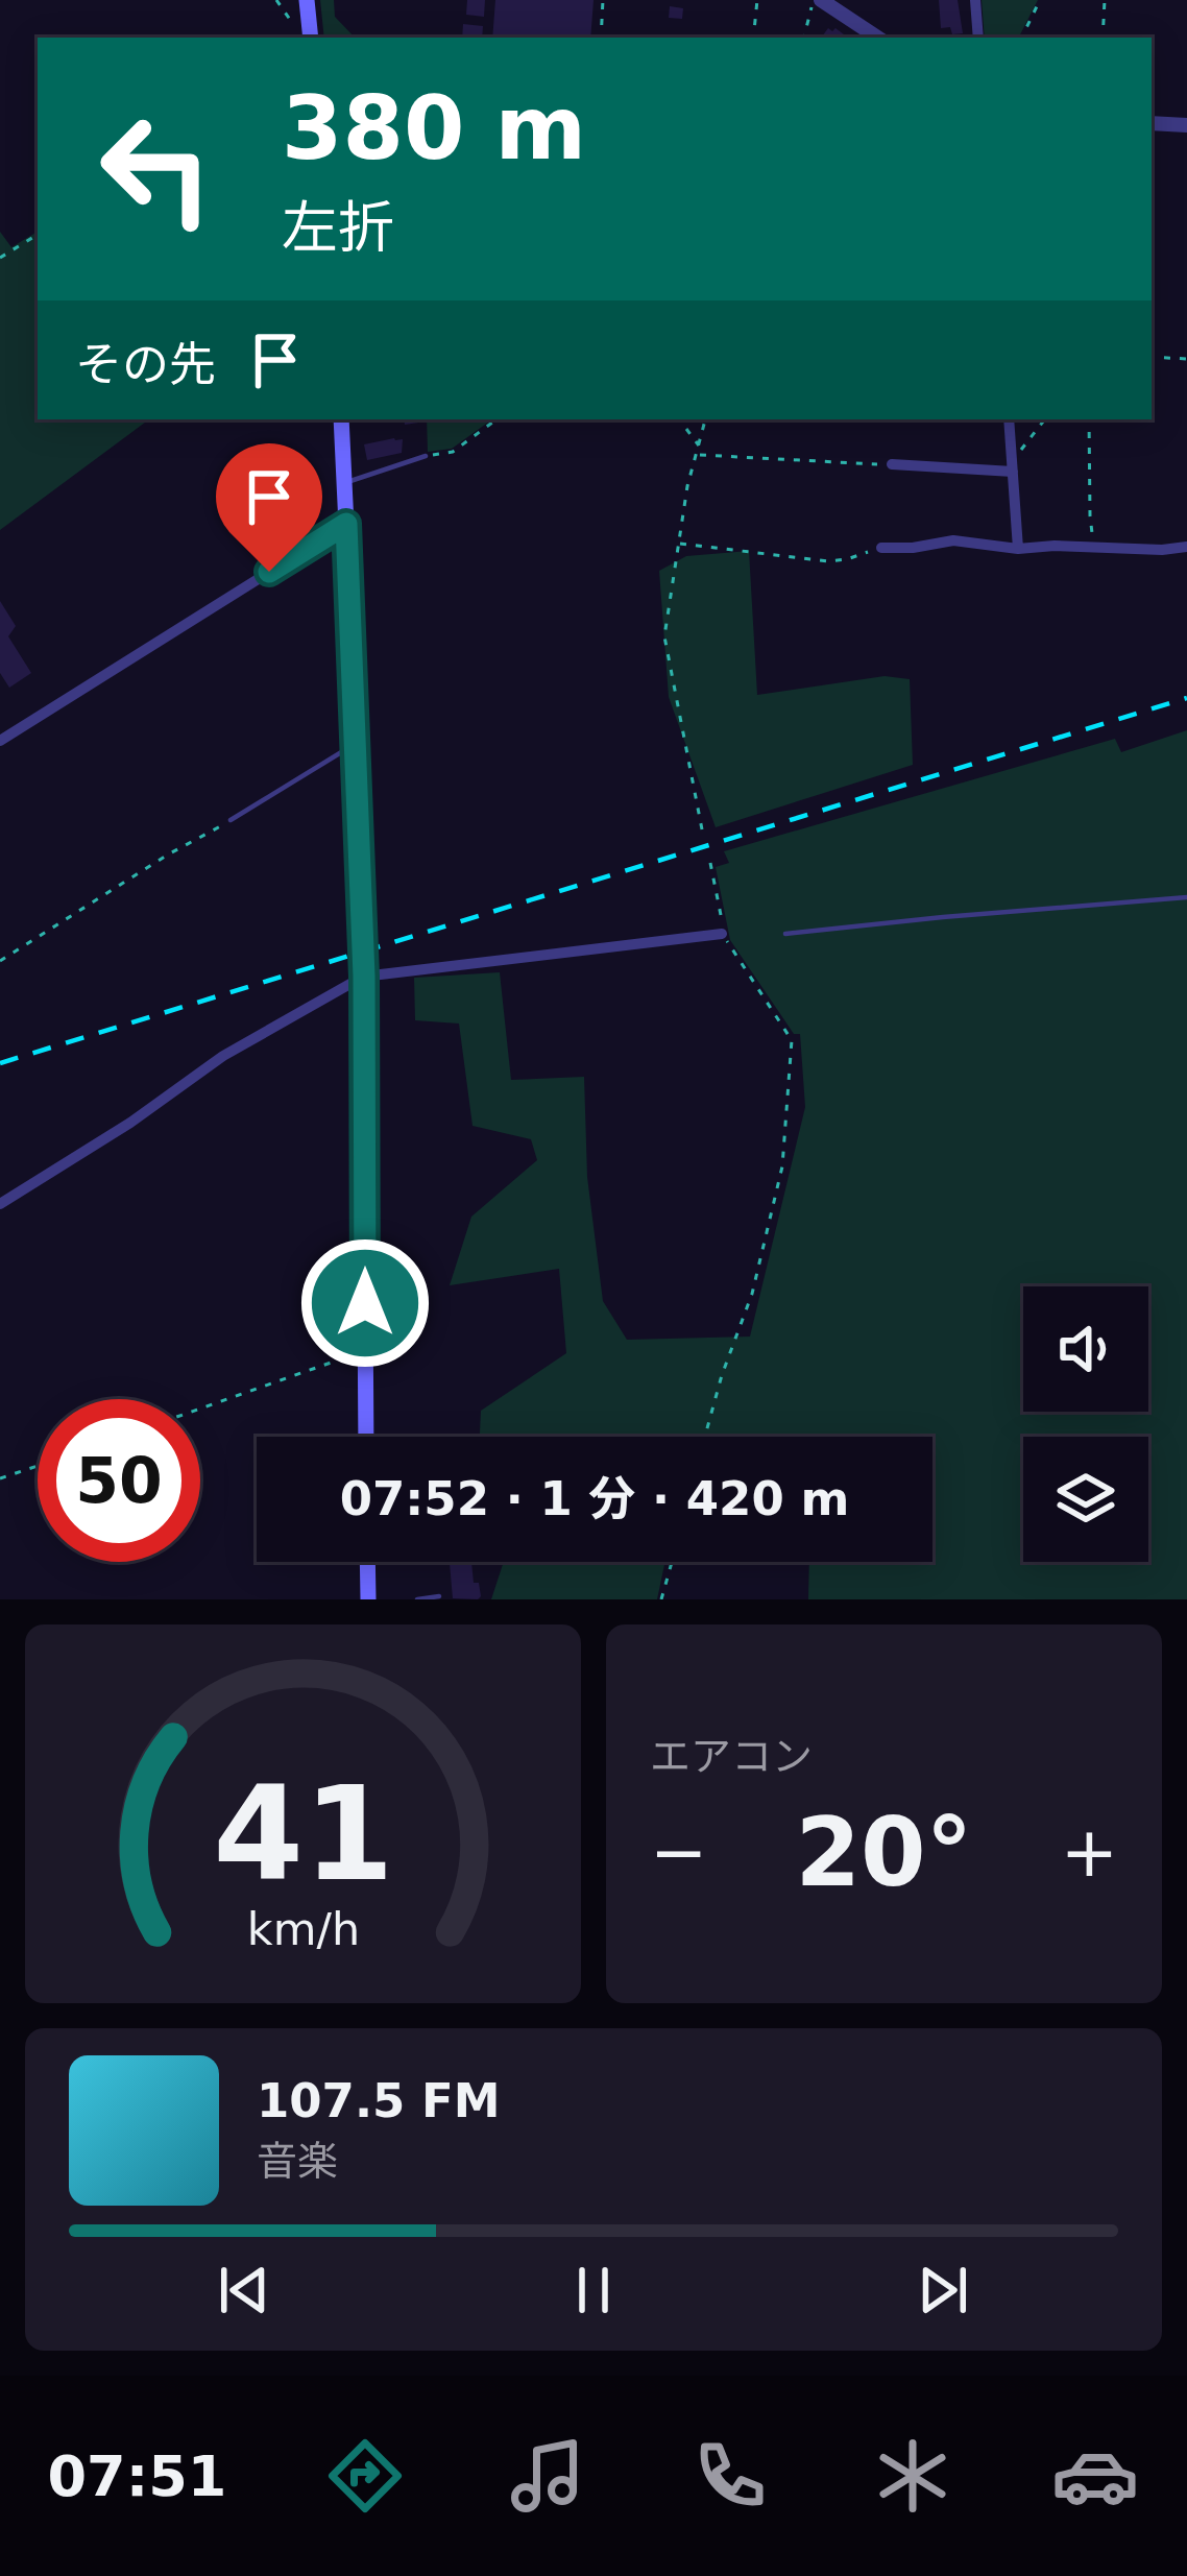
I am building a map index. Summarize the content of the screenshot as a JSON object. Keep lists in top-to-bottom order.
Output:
{
  "page": {
    "turn": ["380 m", "左折"],
    "then": "その先",
    "limit": "50",
    "trip": "07:52 · 1 分 · 420 m",
    "tile": "エアコン",
    "heat": ["−", "20°", "+"],
    "song": ["107.5 FM", "音楽"],
    "tabs": "07:51",
    "gauge": ["41", "km/h"]
  }
}
